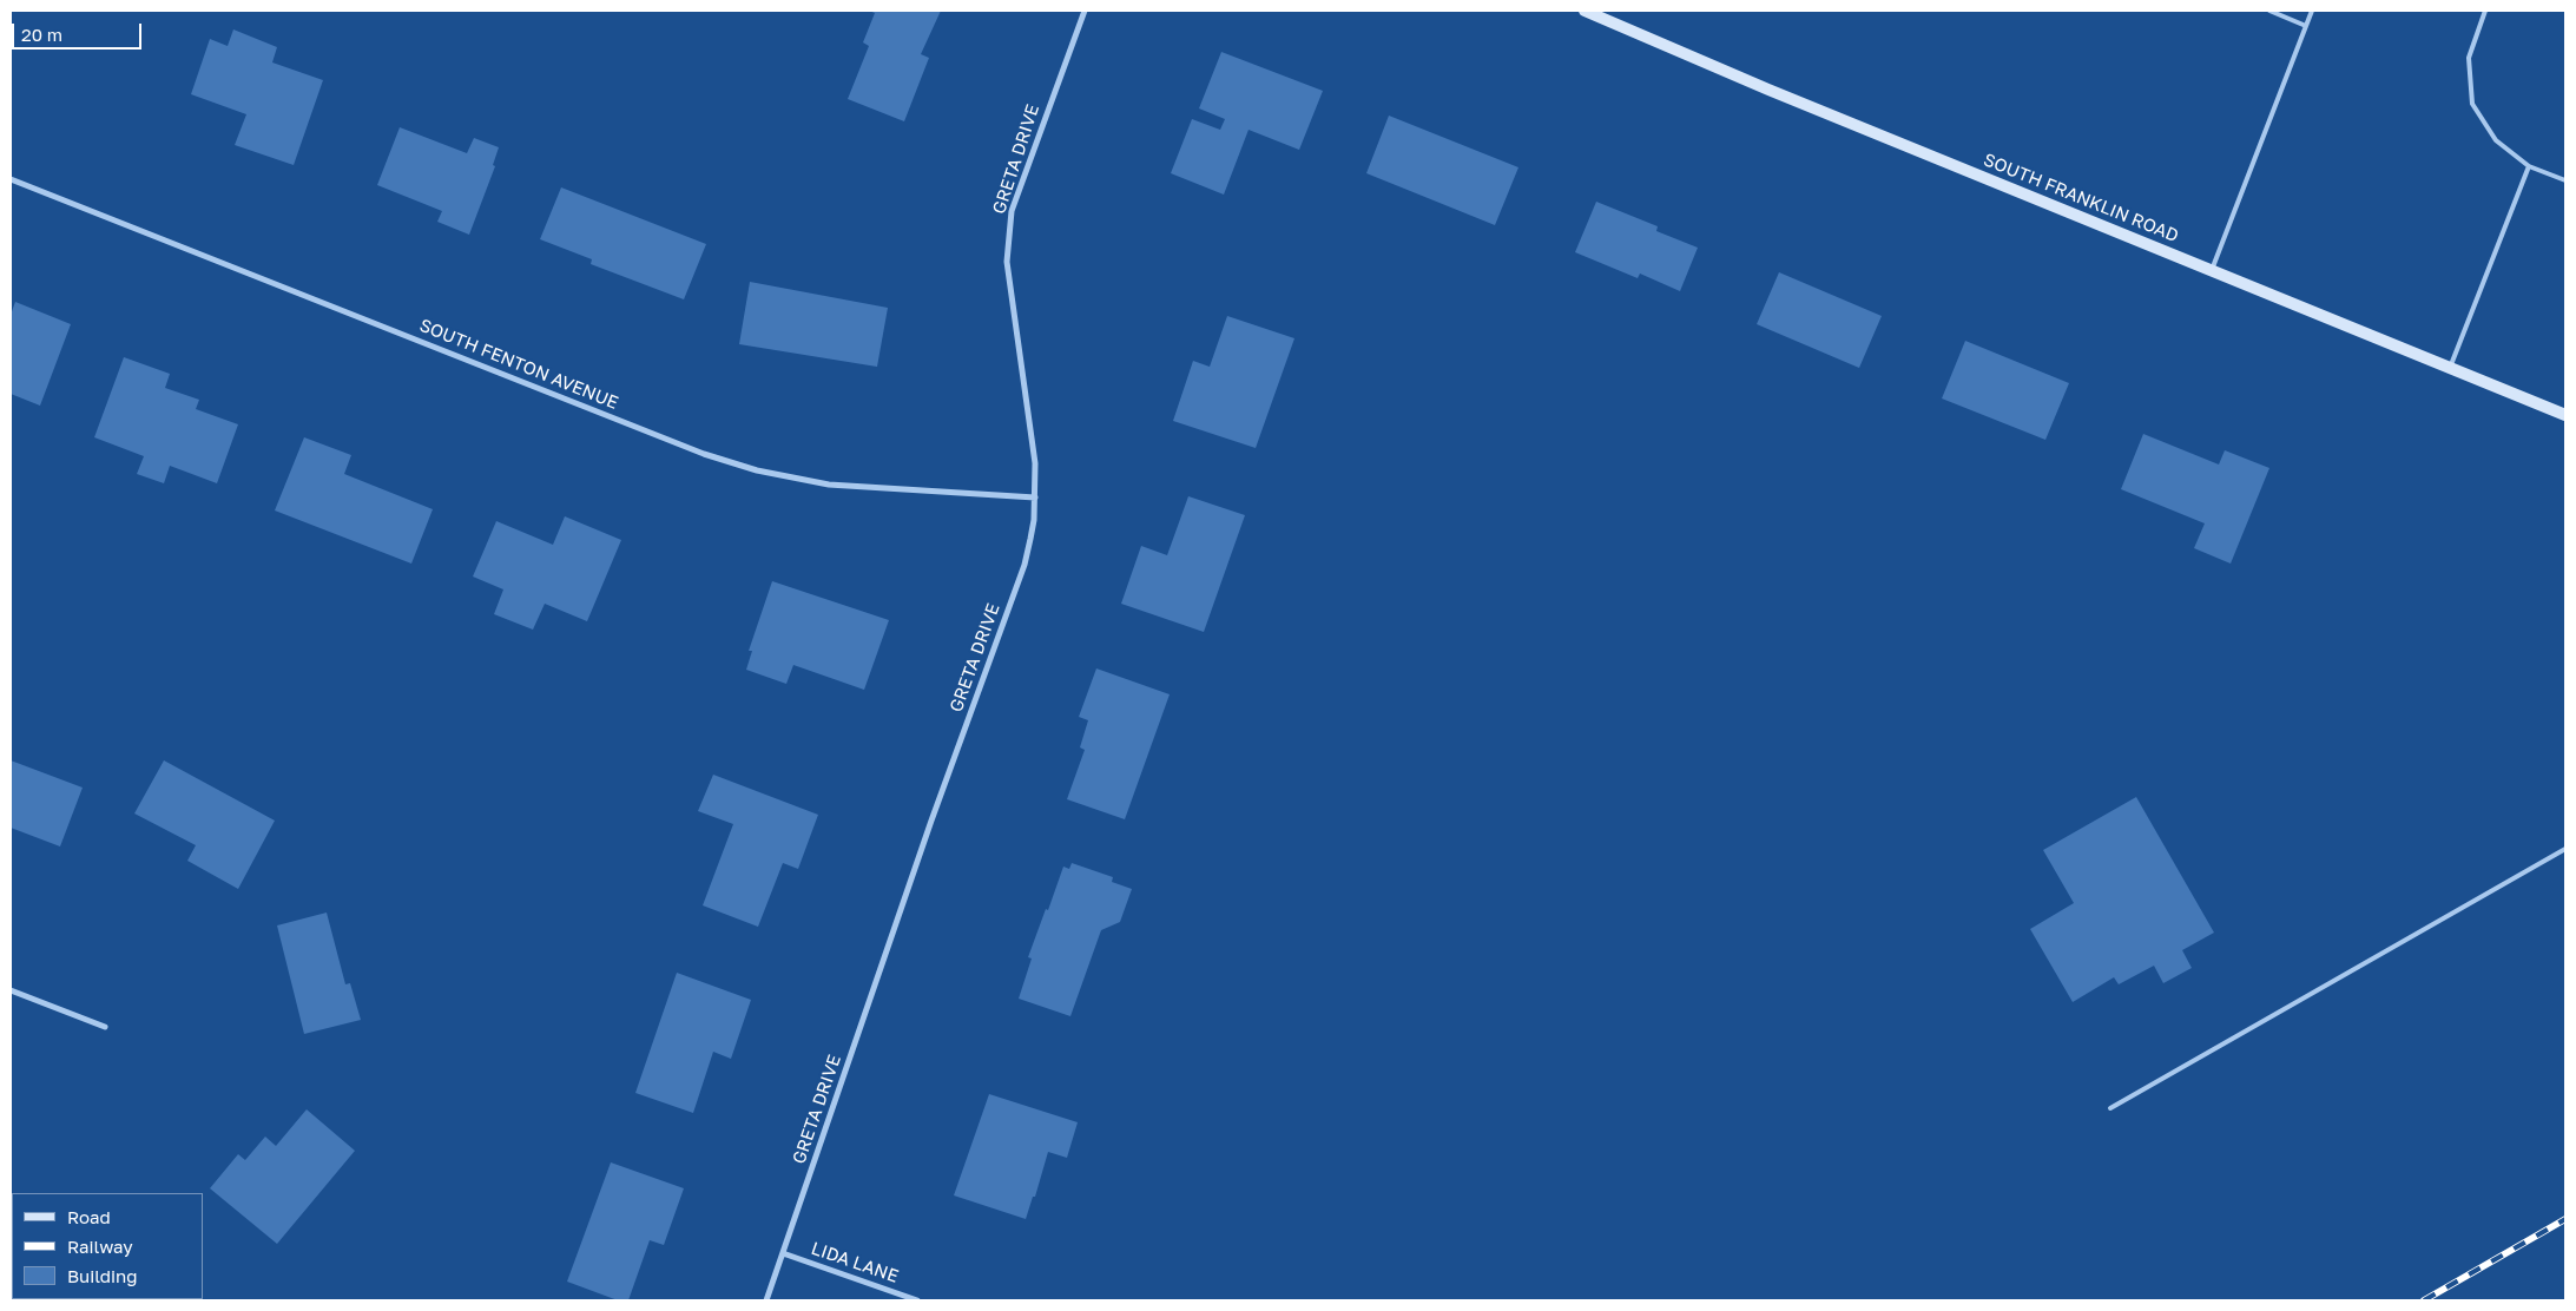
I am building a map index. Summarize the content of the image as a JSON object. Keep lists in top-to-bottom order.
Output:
{
  "streets": {
    "main road": ["SOUTH FRANKLIN ROAD"],
    "street": ["GRETA DRIVE", "SOUTH FENTON AVENUE", "LIDA LANE"]
  },
  "crossings": [
    ["GRETA DRIVE", "SOUTH FENTON AVENUE"],
    ["GRETA DRIVE", "LIDA LANE"]
  ],
  "legend": ["Road", "Railway", "Building"],
  "scale_bar": "20 m"
}
